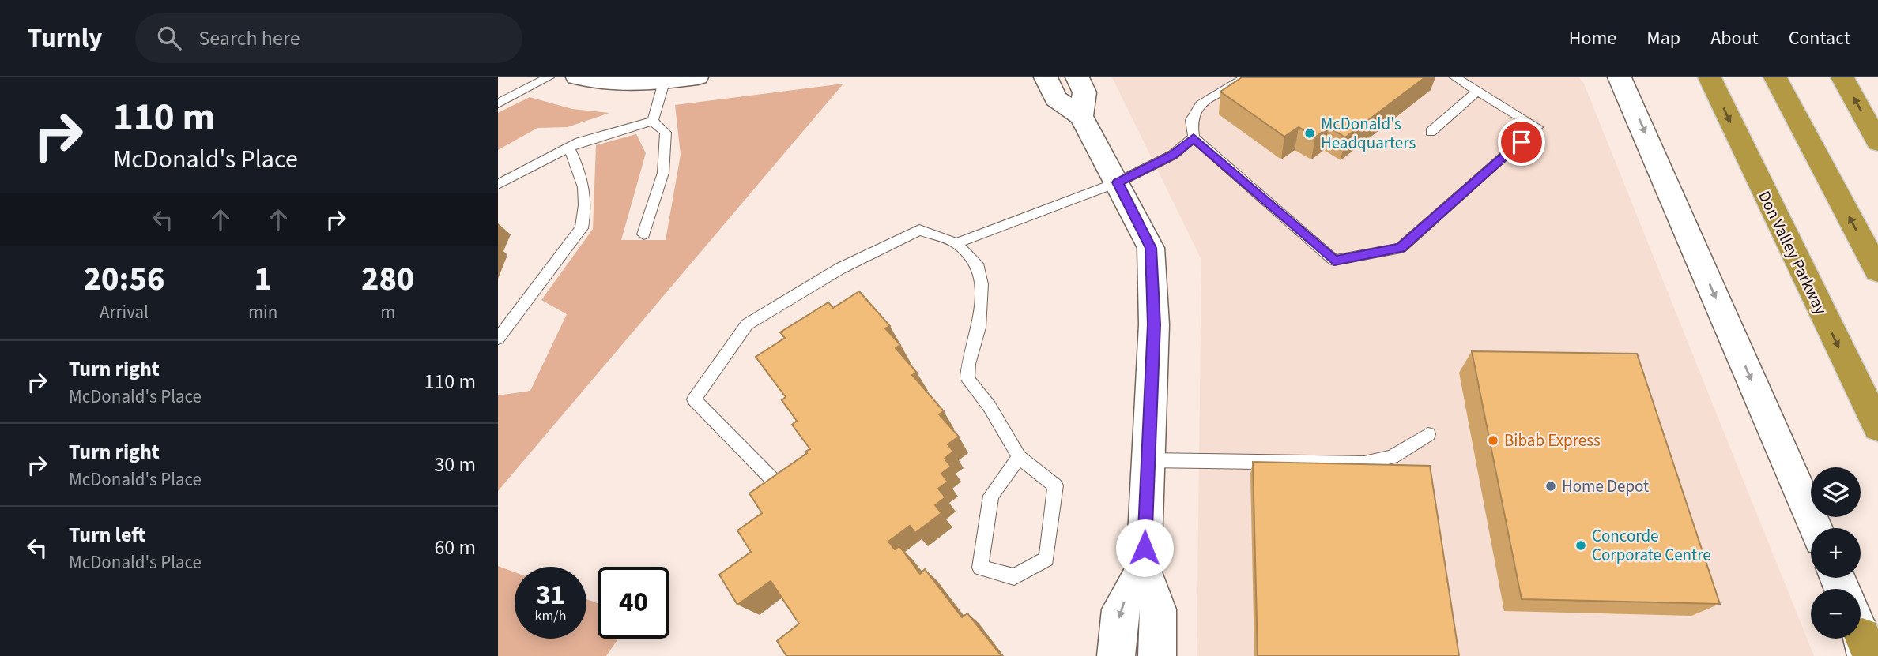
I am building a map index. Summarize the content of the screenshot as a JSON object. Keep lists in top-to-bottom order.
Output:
{
  "streets": {
    "highway": ["Don Valley Parkway"]
  },
  "places": [
    "McDonald's Headquarters",
    "Bibab Express",
    "Home Depot",
    "Concorde Corporate Centre"
  ],
  "page": {
    "header": "Turnly",
    "search": "Search here",
    "nav": [
      "Home",
      "Map",
      "About",
      "Contact"
    ],
    "turn": ["110 m", "McDonald's Place"],
    "eta": [
      "20:56",
      "Arrival",
      "1",
      "min",
      "280",
      "m"
    ],
    "list": [
      {
        "name": "Turn right",
        "note": "McDonald's Place",
        "value": "110 m"
      },
      {
        "name": "Turn right",
        "note": "McDonald's Place",
        "value": "30 m"
      },
      {
        "name": "Turn left",
        "note": "McDonald's Place",
        "value": "60 m"
      }
    ],
    "map_buttons": ["+", "−"],
    "speed": "31 km/h",
    "limit": "40"
  }
}
